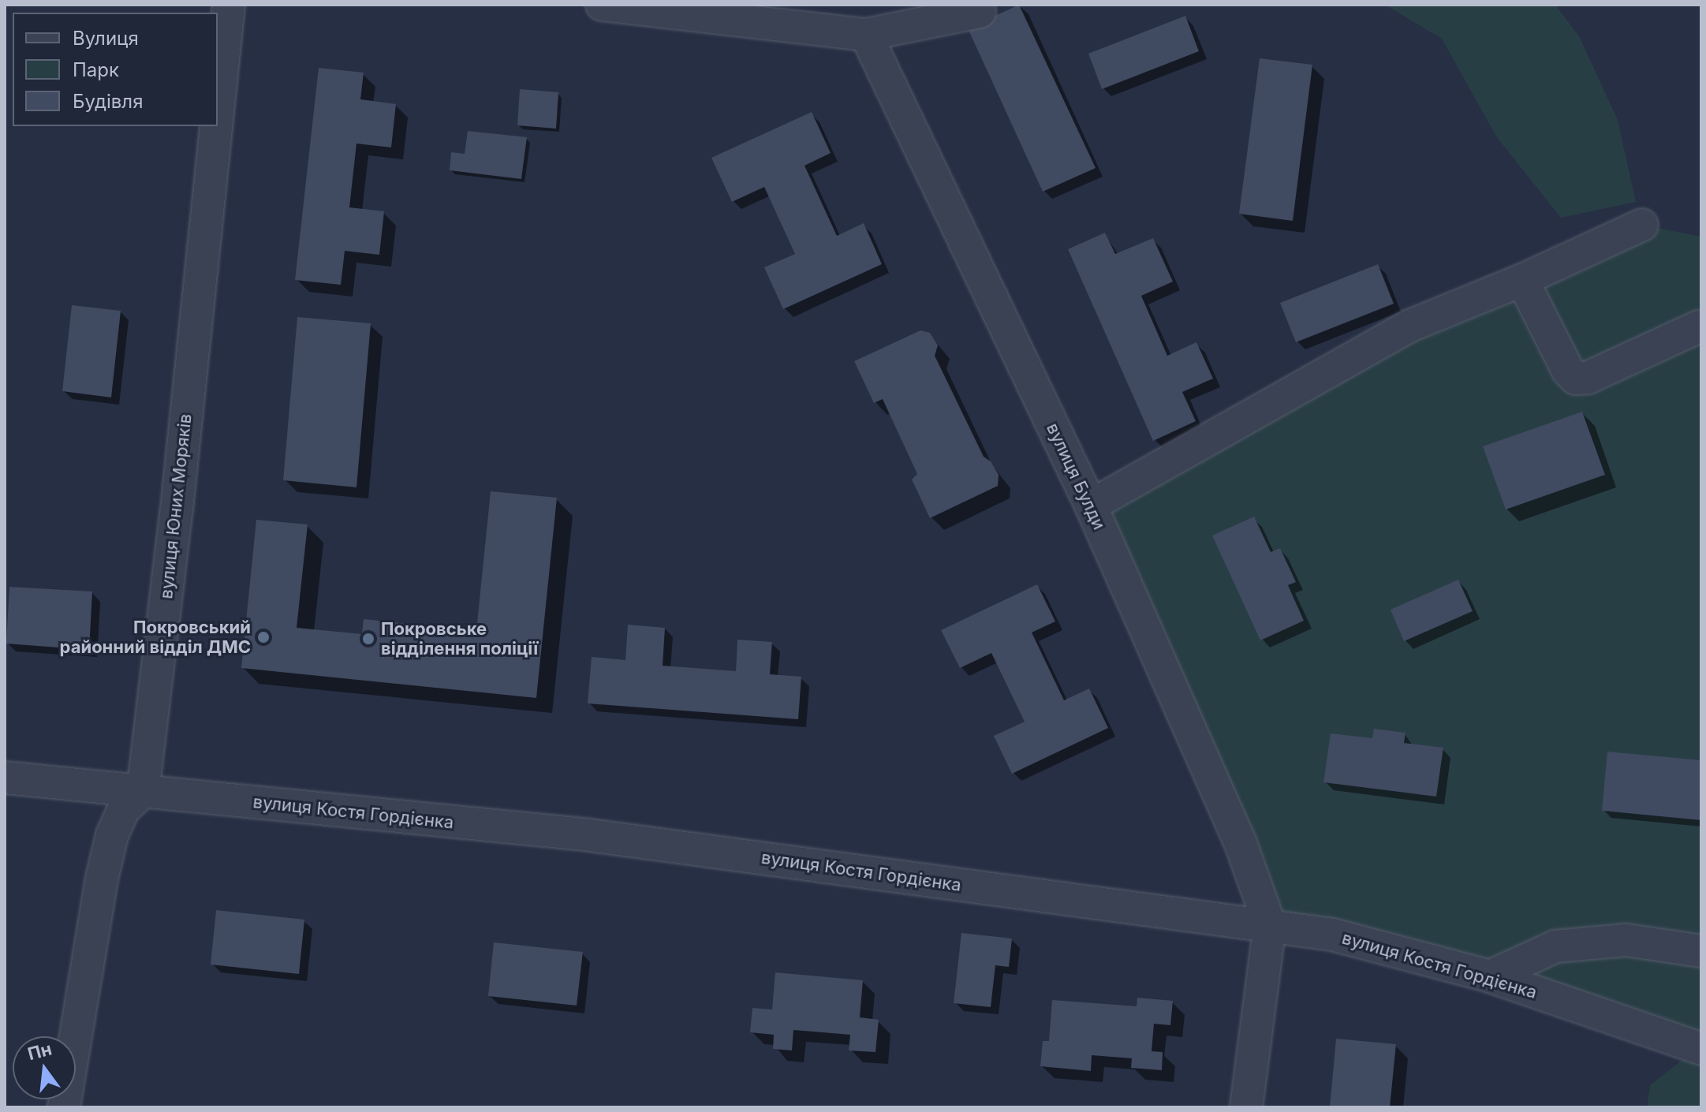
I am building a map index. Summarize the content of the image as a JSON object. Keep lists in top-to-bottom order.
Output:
{
  "streets": {
    "street": ["вулиця Булди", "вулиця Юних Моряків", "вулиця Костя Гордієнка"]
  },
  "crossings": [
    ["вулиця Булди", "вулиця Костя Гордієнка"],
    ["вулиця Юних Моряків", "вулиця Костя Гордієнка"]
  ],
  "places": ["Покровський районний відділ ДМС", "Покровське відділення поліції"],
  "legend": ["Вулиця", "Парк", "Будівля"],
  "north": "top"
}
